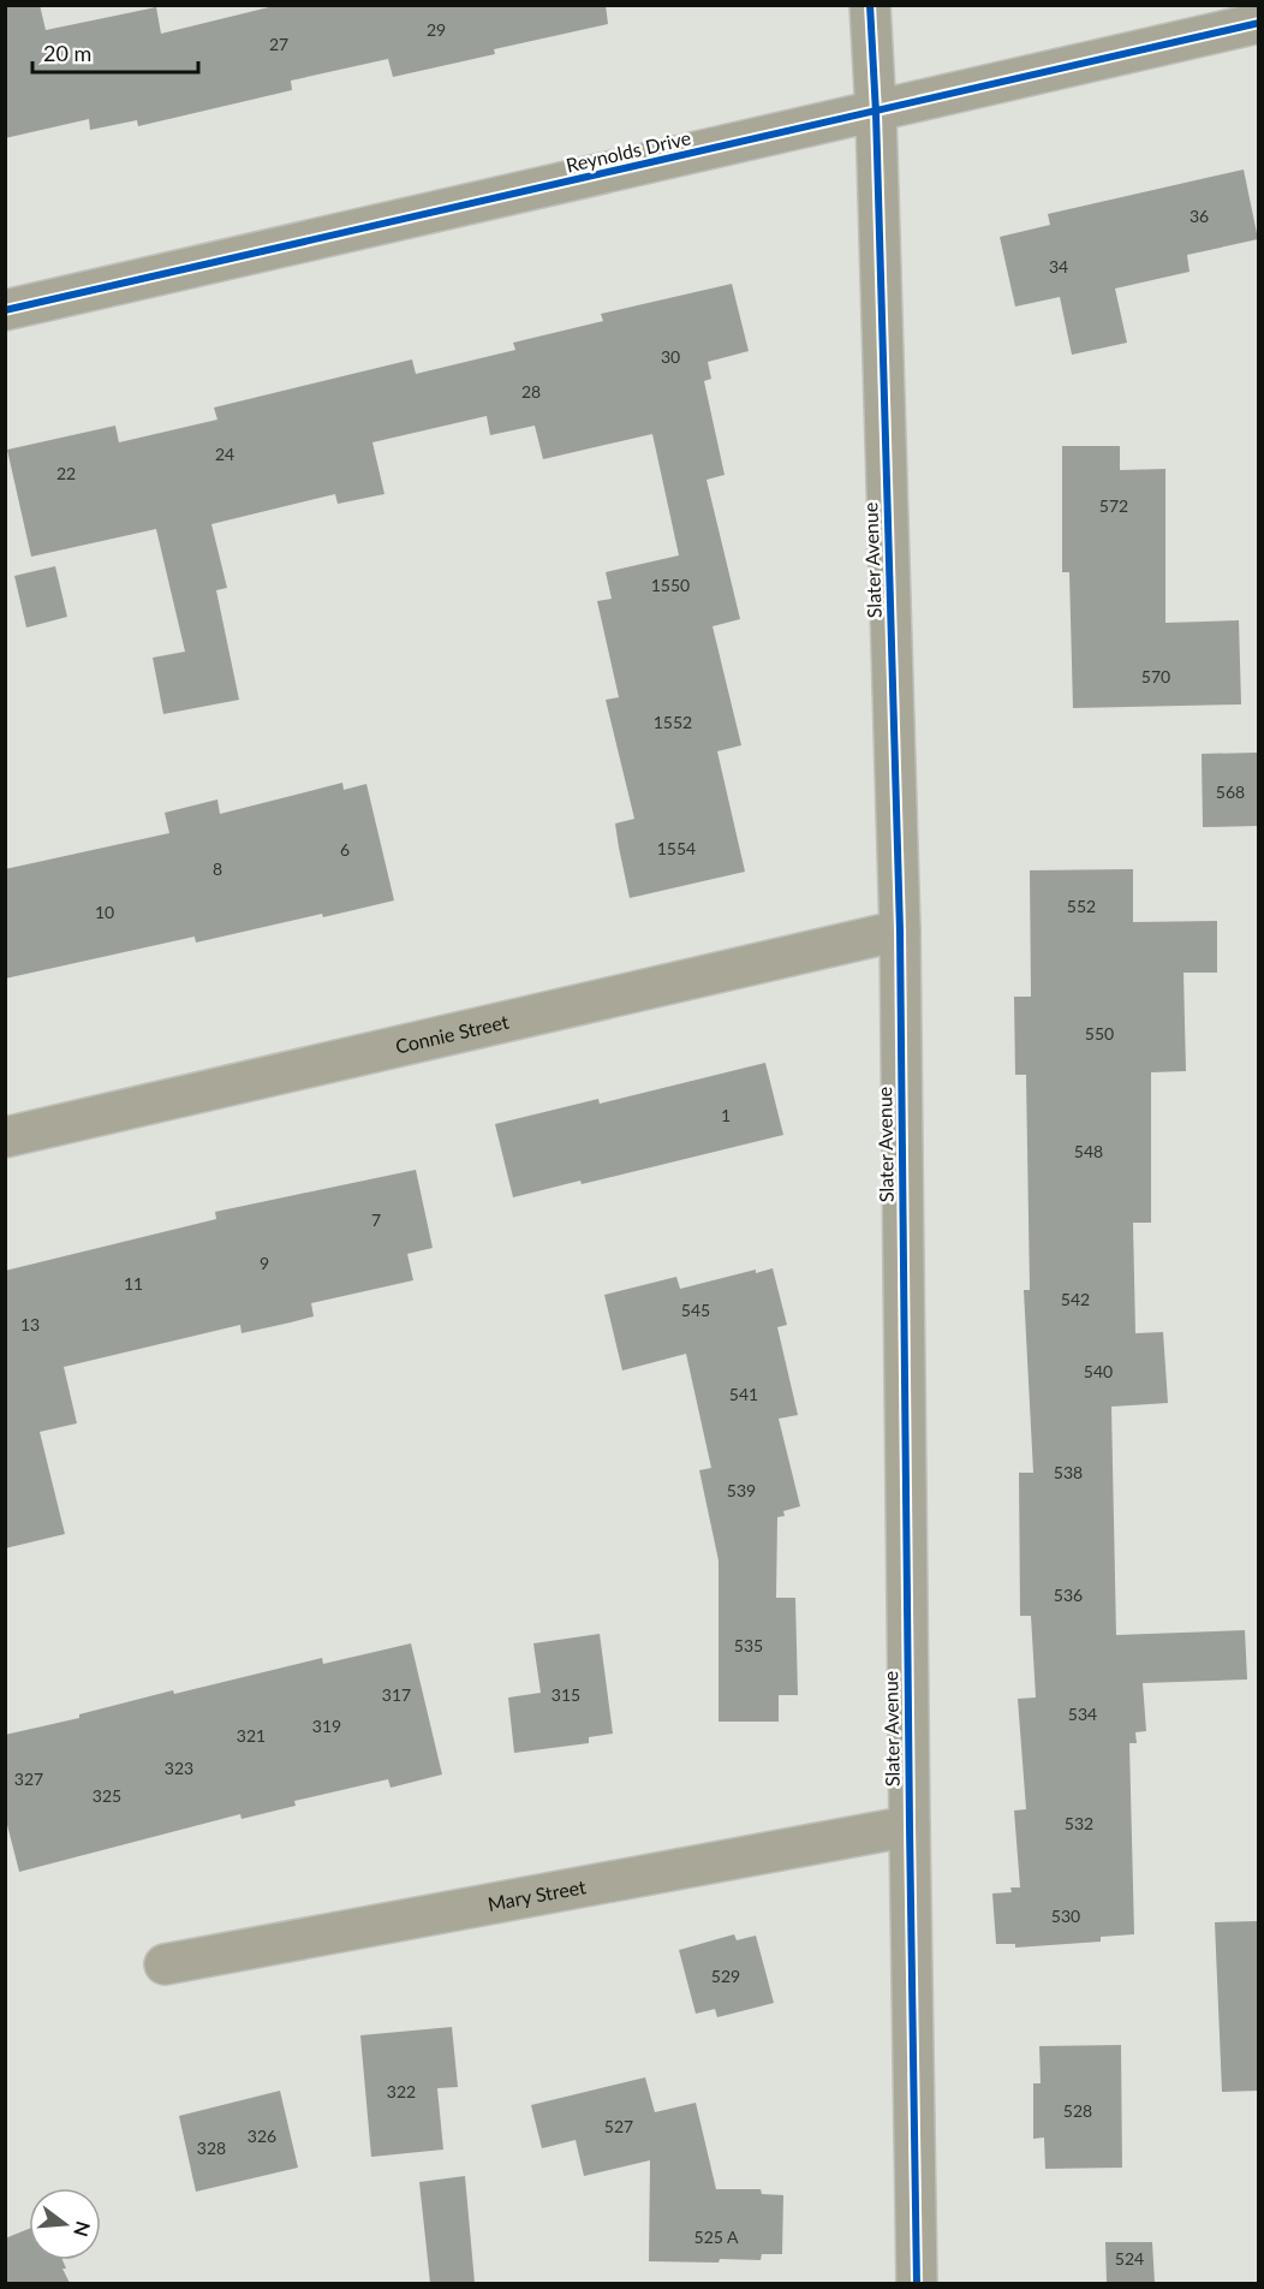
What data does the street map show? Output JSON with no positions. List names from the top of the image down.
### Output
{
  "streets": {
    "street": [
      "Reynolds Drive",
      "Slater Avenue",
      "Connie Street",
      "Mary Street"
    ]
  },
  "crossings": [
    ["Reynolds Drive", "Slater Avenue"],
    ["Slater Avenue", "Connie Street"],
    ["Slater Avenue", "Mary Street"]
  ],
  "house_numbers": [
    "29",
    "27",
    "36",
    "34",
    "30",
    "28",
    "24",
    "22",
    "572",
    "1550",
    "570",
    "1552",
    "568",
    "1554",
    "6",
    "8",
    "552",
    "10",
    "550",
    "1",
    "548",
    "7",
    "9",
    "11",
    "542",
    "545",
    "13",
    "540",
    "541",
    "538",
    "539",
    "536",
    "535",
    "317",
    "315",
    "534",
    "319",
    "321",
    "323",
    "327",
    "325",
    "532",
    "530",
    "529",
    "322",
    "528",
    "527",
    "326",
    "328",
    "525 A",
    "524"
  ],
  "scale_bar": "20 m",
  "north": "right"
}
